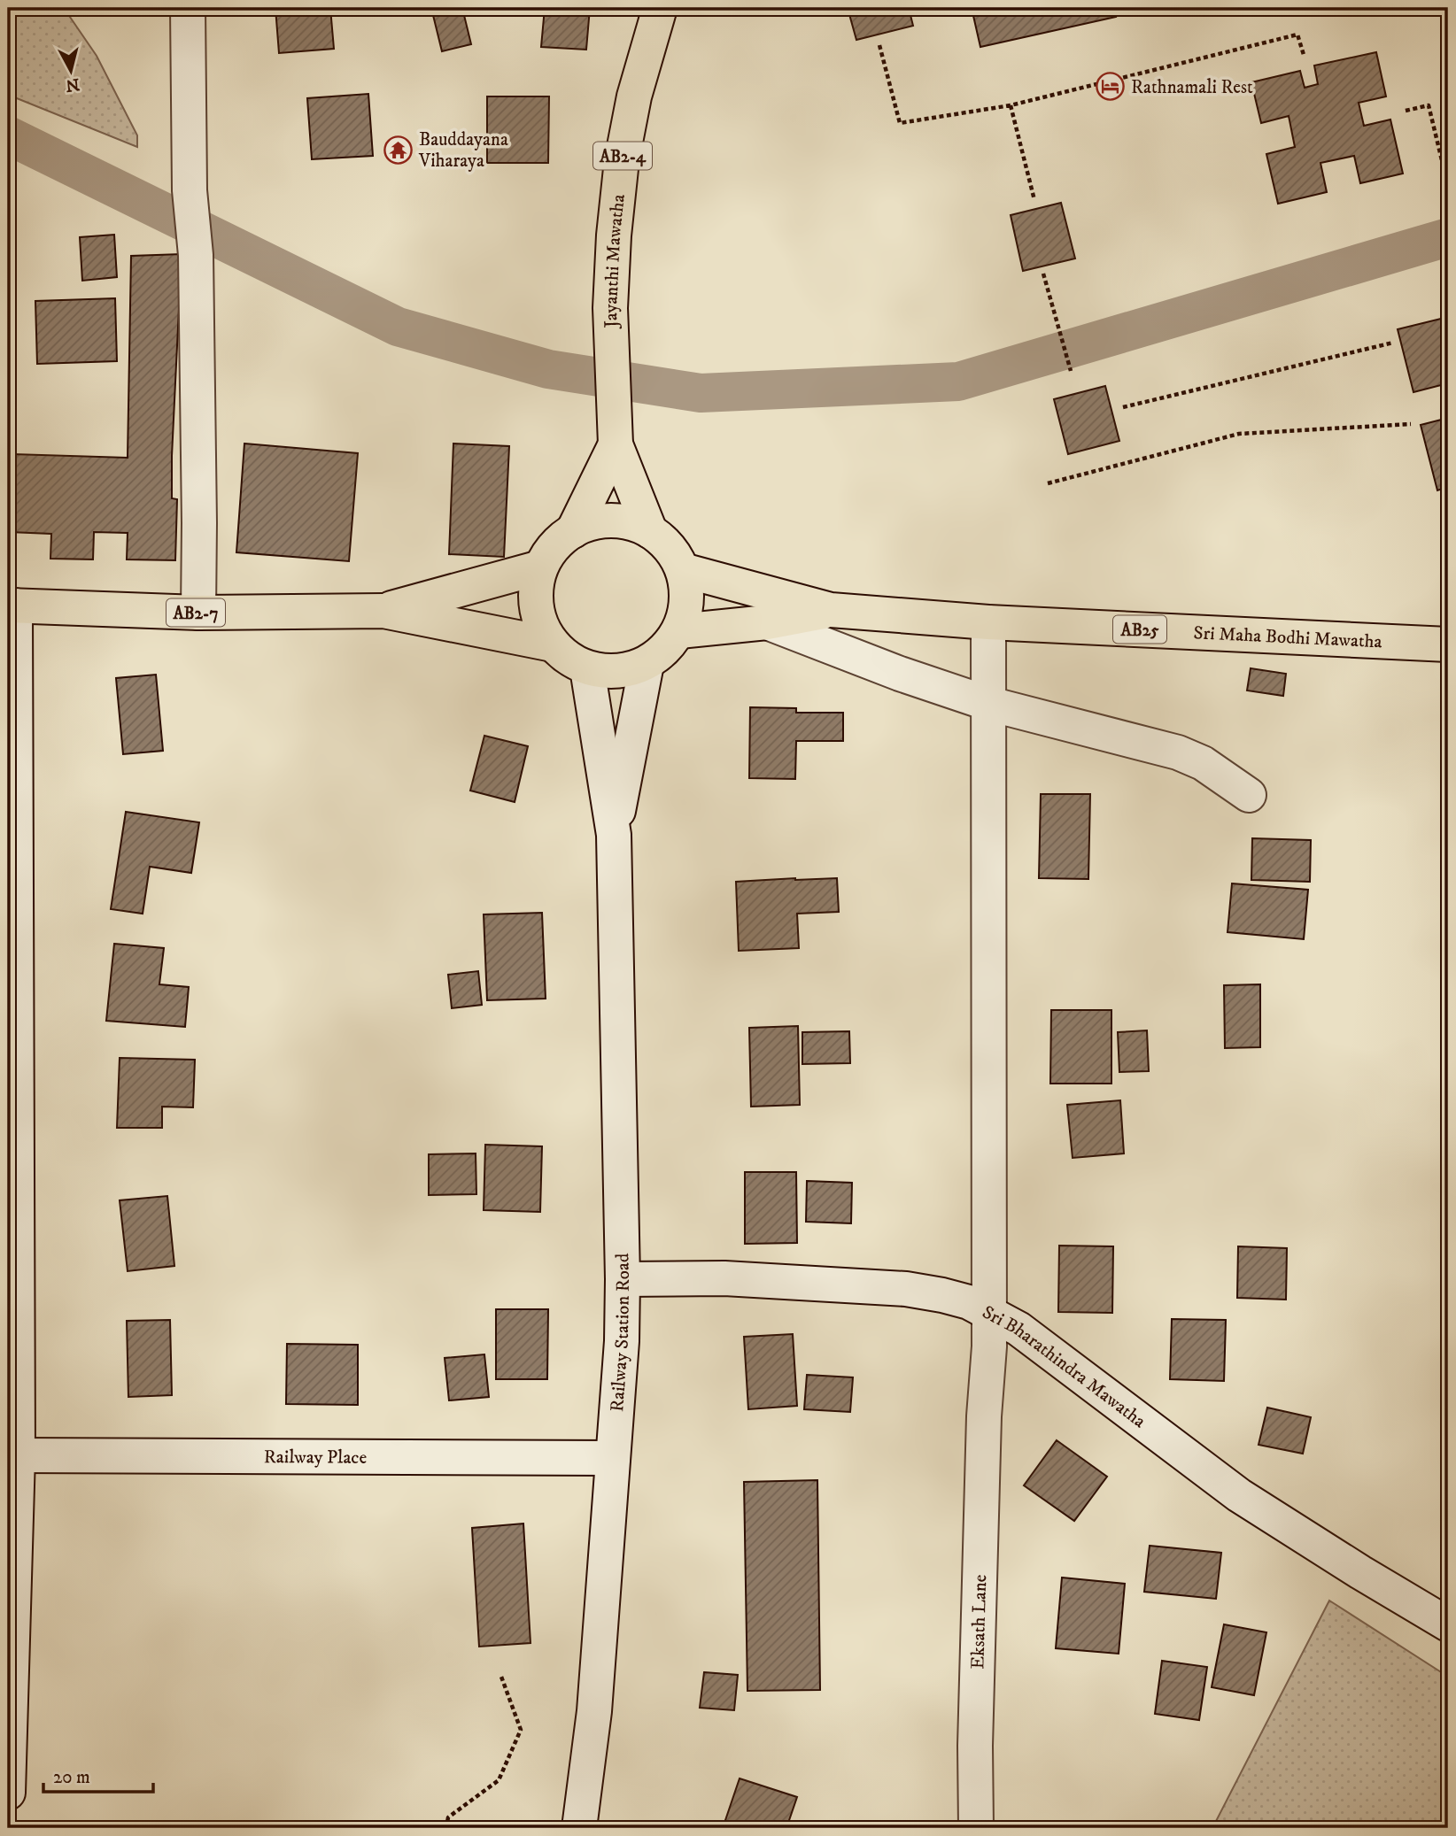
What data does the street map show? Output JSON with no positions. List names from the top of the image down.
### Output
{
  "streets": {
    "main road": [
      "AB2-4",
      "Jayanthi Mawatha",
      "AB2-7",
      "AB25",
      "Sri Maha Bodhi Mawatha",
      "Railway Station Road",
      "Sri Bharathindra Mawatha",
      "Railway Place",
      "Eksath Lane"
    ]
  },
  "crossings": [
    ["Jayanthi Mawatha", "AB2-7"],
    ["Jayanthi Mawatha", "Sri Maha Bodhi Mawatha"],
    ["Jayanthi Mawatha", "Railway Station Road"],
    ["AB2-7", "Sri Maha Bodhi Mawatha"],
    ["AB2-7", "Railway Station Road"],
    ["Sri Maha Bodhi Mawatha", "Railway Station Road"],
    ["Sri Maha Bodhi Mawatha", "Eksath Lane"],
    ["Railway Station Road", "Sri Bharathindra Mawatha"],
    ["Railway Station Road", "Railway Place"],
    ["Sri Bharathindra Mawatha", "Eksath Lane"]
  ],
  "places": {
    "hotel": ["Rathnamali Rest"],
    "temple": ["Bauddayana Viharaya"]
  },
  "scale_bar": "20 m",
  "north": "bottom"
}
